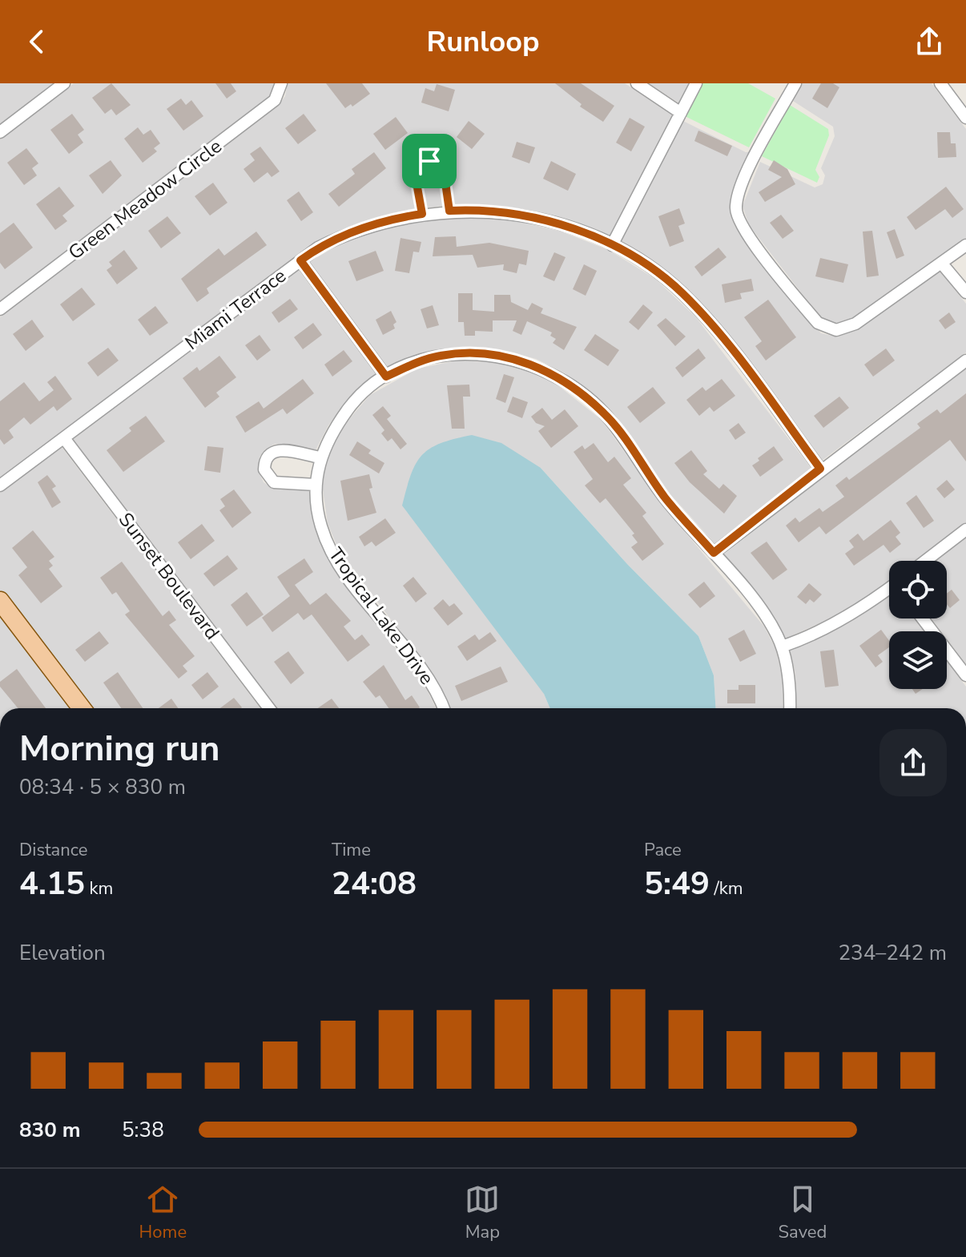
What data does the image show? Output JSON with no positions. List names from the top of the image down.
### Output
{
  "streets": {
    "street": [
      "Green Meadow Circle",
      "Miami Terrace",
      "Sunset Boulevard",
      "Tropical Lake Drive"
    ]
  },
  "crossings": [
    ["Miami Terrace", "Sunset Boulevard"]
  ],
  "page": {
    "header": "Runloop",
    "heading": ["Morning run", "08:34 · 5 × 830 m"],
    "stats": [
      ["Distance", "4.15 km"],
      ["Time", "24:08"],
      ["Pace", "5:49 /km"]
    ],
    "chart": ["Elevation", "234–242 m"],
    "list": [
      {
        "name": "830 m",
        "note": "5:38"
      }
    ],
    "tabs": ["Home", "Map", "Saved"]
  }
}
